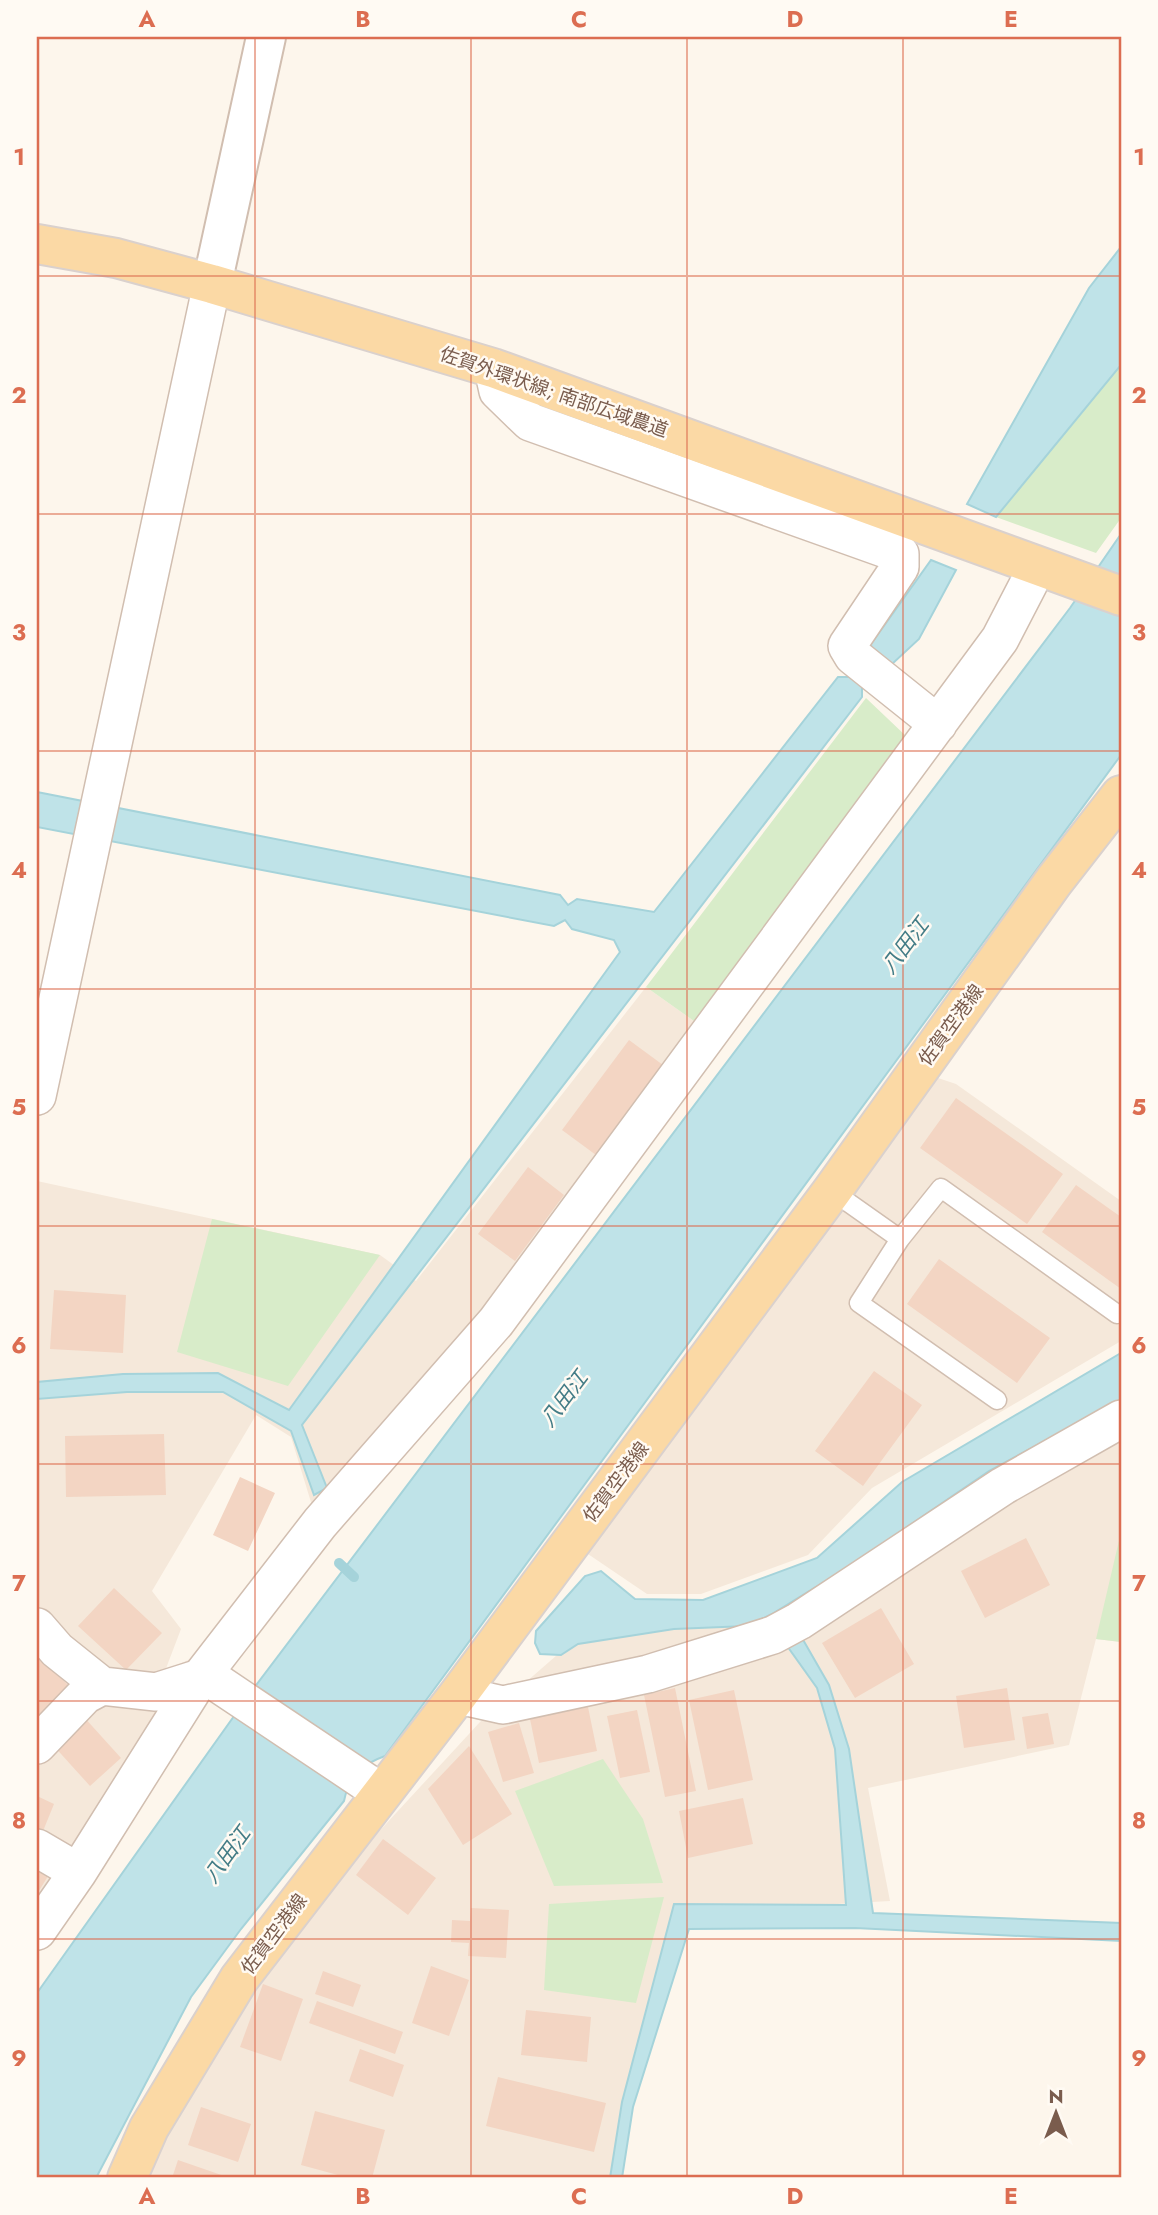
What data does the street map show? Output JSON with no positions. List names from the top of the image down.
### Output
{
  "streets": {
    "main road": ["佐賀外環状線; 南部広域農道", "佐賀空港線"]
  },
  "water": ["八田江"],
  "north": "top",
  "grid": {
    "columns": [
      "A",
      "B",
      "C",
      "D",
      "E"
    ],
    "rows": [
      "1",
      "2",
      "3",
      "4",
      "5",
      "6",
      "7",
      "8",
      "9"
    ]
  }
}
